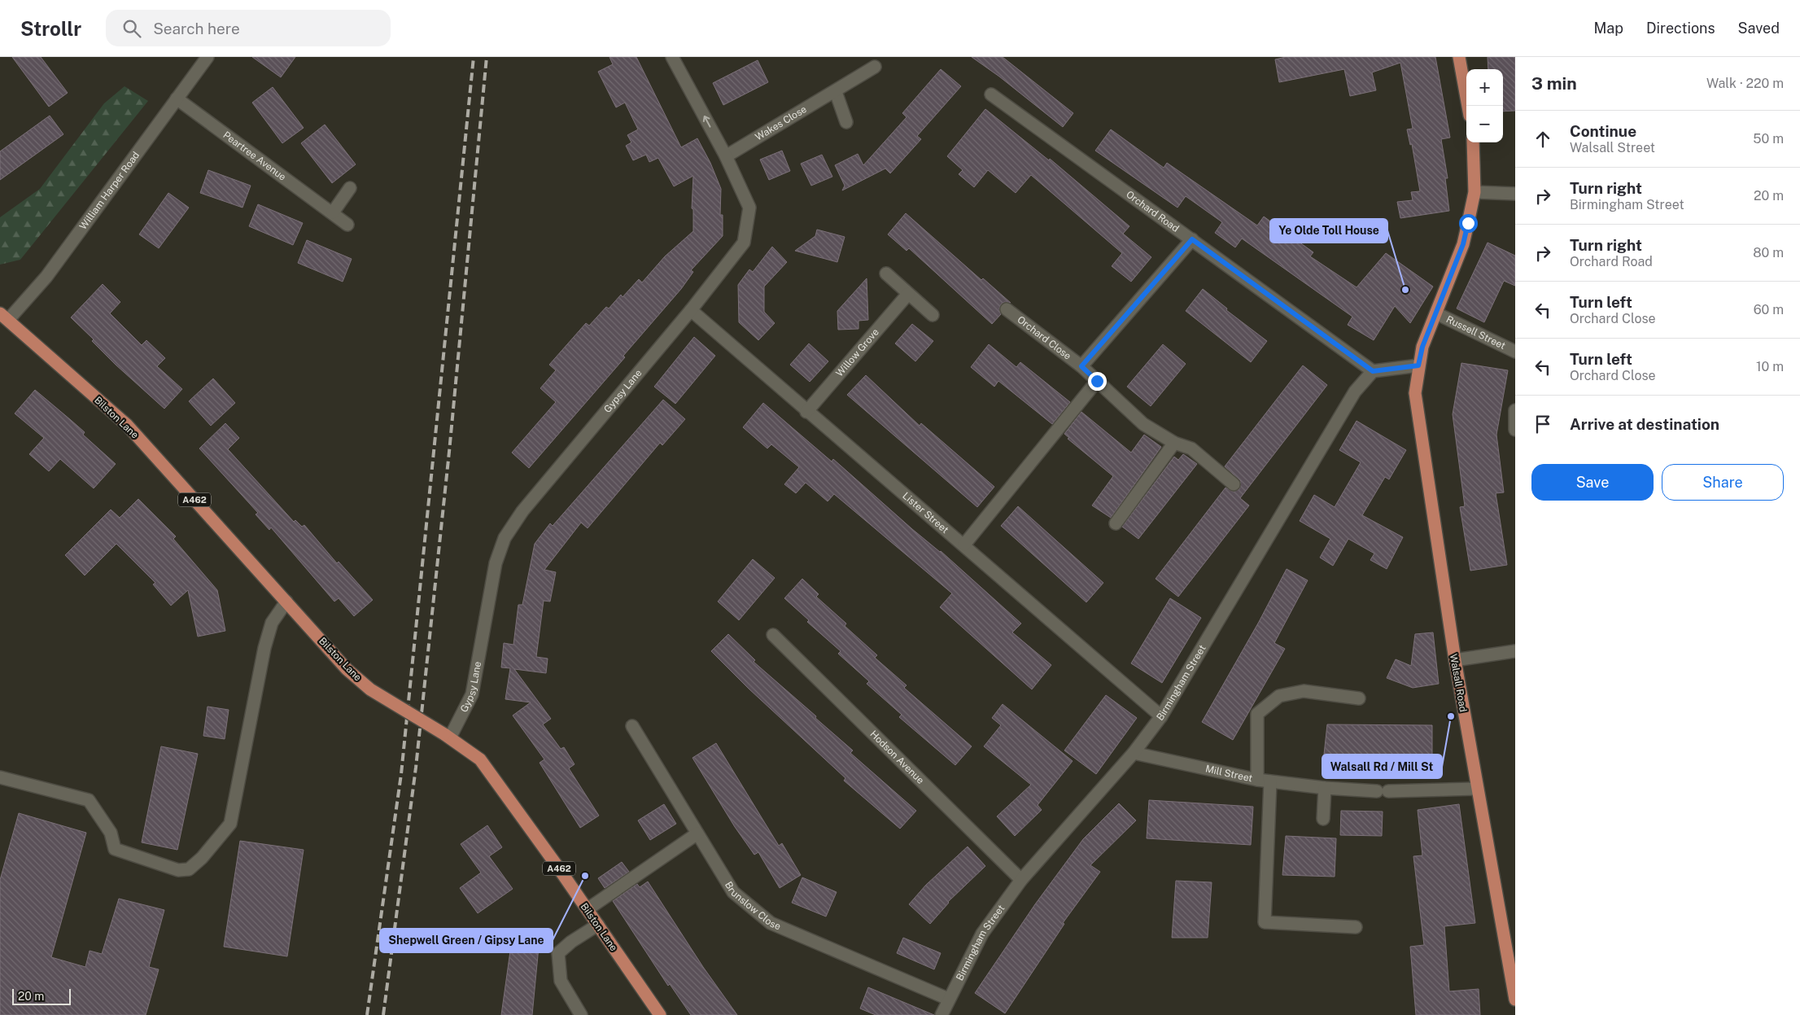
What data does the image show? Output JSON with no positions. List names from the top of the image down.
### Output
{
  "streets": {
    "main road": ["Bilston Lane", "A462", "Walsall Road"],
    "street": [
      "Wakes Close",
      "Peartree Avenue",
      "William Harper Road",
      "Orchard Road",
      "Russell Street",
      "Orchard Close",
      "Willow Grove",
      "Gypsy Lane",
      "Lister Street",
      "Birmingham Street",
      "Hodson Avenue",
      "Mill Street",
      "Brunslow Close"
    ]
  },
  "crossings": [
    ["Wakes Close", "Gypsy Lane"],
    ["Peartree Avenue", "William Harper Road"],
    ["William Harper Road", "Bilston Lane"],
    ["Orchard Road", "Orchard Close"],
    ["Orchard Road", "Birmingham Street"],
    ["Russell Street", "Walsall Road"],
    ["Willow Grove", "Lister Street"],
    ["Gypsy Lane", "Bilston Lane"],
    ["Gypsy Lane", "Lister Street"],
    ["Lister Street", "Birmingham Street"],
    ["Birmingham Street", "Hodson Avenue"],
    ["Birmingham Street", "Mill Street"],
    ["Birmingham Street", "Brunslow Close"],
    ["Walsall Road", "Mill Street"]
  ],
  "places": ["Ye Olde Toll House", "Walsall Rd / Mill St", "Shepwell Green / Gipsy Lane"],
  "scale_bar": "20 m",
  "page": {
    "header": "Strollr",
    "search": "Search here",
    "nav": ["Map", "Directions", "Saved"],
    "heading": ["3 min", "Walk · 220 m"],
    "map_buttons": ["+", "−"],
    "list": [
      ["Continue", "Walsall Street", "50 m"],
      ["Turn right", "Birmingham Street", "20 m"],
      ["Turn right", "Orchard Road", "80 m"],
      ["Turn left", "Orchard Close", "60 m"],
      ["Turn left", "Orchard Close", "10 m"],
      "Arrive at destination"
    ],
    "buttons": ["Save", "Share"],
    "scale": "20 m"
  }
}
